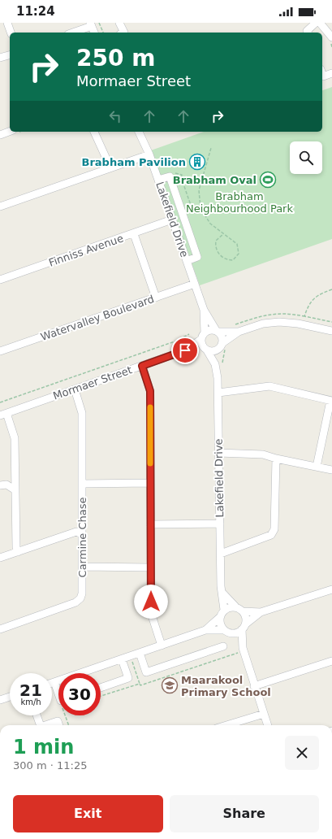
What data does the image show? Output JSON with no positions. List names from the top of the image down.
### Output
{
  "streets": {
    "street": [
      "Lakefield Drive",
      "Finniss Avenue",
      "Watervalley Boulevard",
      "Mormaer Street",
      "Carmine Chase"
    ]
  },
  "crossings": [
    ["Lakefield Drive", "Finniss Avenue"],
    ["Lakefield Drive", "Watervalley Boulevard"],
    ["Lakefield Drive", "Mormaer Street"],
    ["Mormaer Street", "Carmine Chase"]
  ],
  "parks": ["Brabham Neighbourhood Park"],
  "places": {
    "building": ["Brabham Pavilion"],
    "sports": ["Brabham Oval"],
    "school or university": ["Maarakool Primary School"]
  },
  "page": {
    "status": "11:24",
    "turn": ["250 m", "Mormaer Street"],
    "speed": "21 km/h",
    "limit": "30",
    "heading": ["1 min", "300 m · 11:25"],
    "buttons": ["Exit", "Share"]
  }
}
